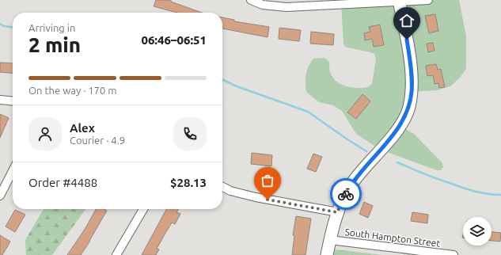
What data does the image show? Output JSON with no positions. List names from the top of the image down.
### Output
{
  "streets": {
    "street": ["South Hampton Street"]
  },
  "page": {
    "heading": ["2 min", "Arriving in", "06:46–06:51"],
    "panel": [
      "Alex",
      "Courier · 4.9",
      "Order #4488",
      "$28.13"
    ],
    "bar": "On the way · 170 m"
  }
}
